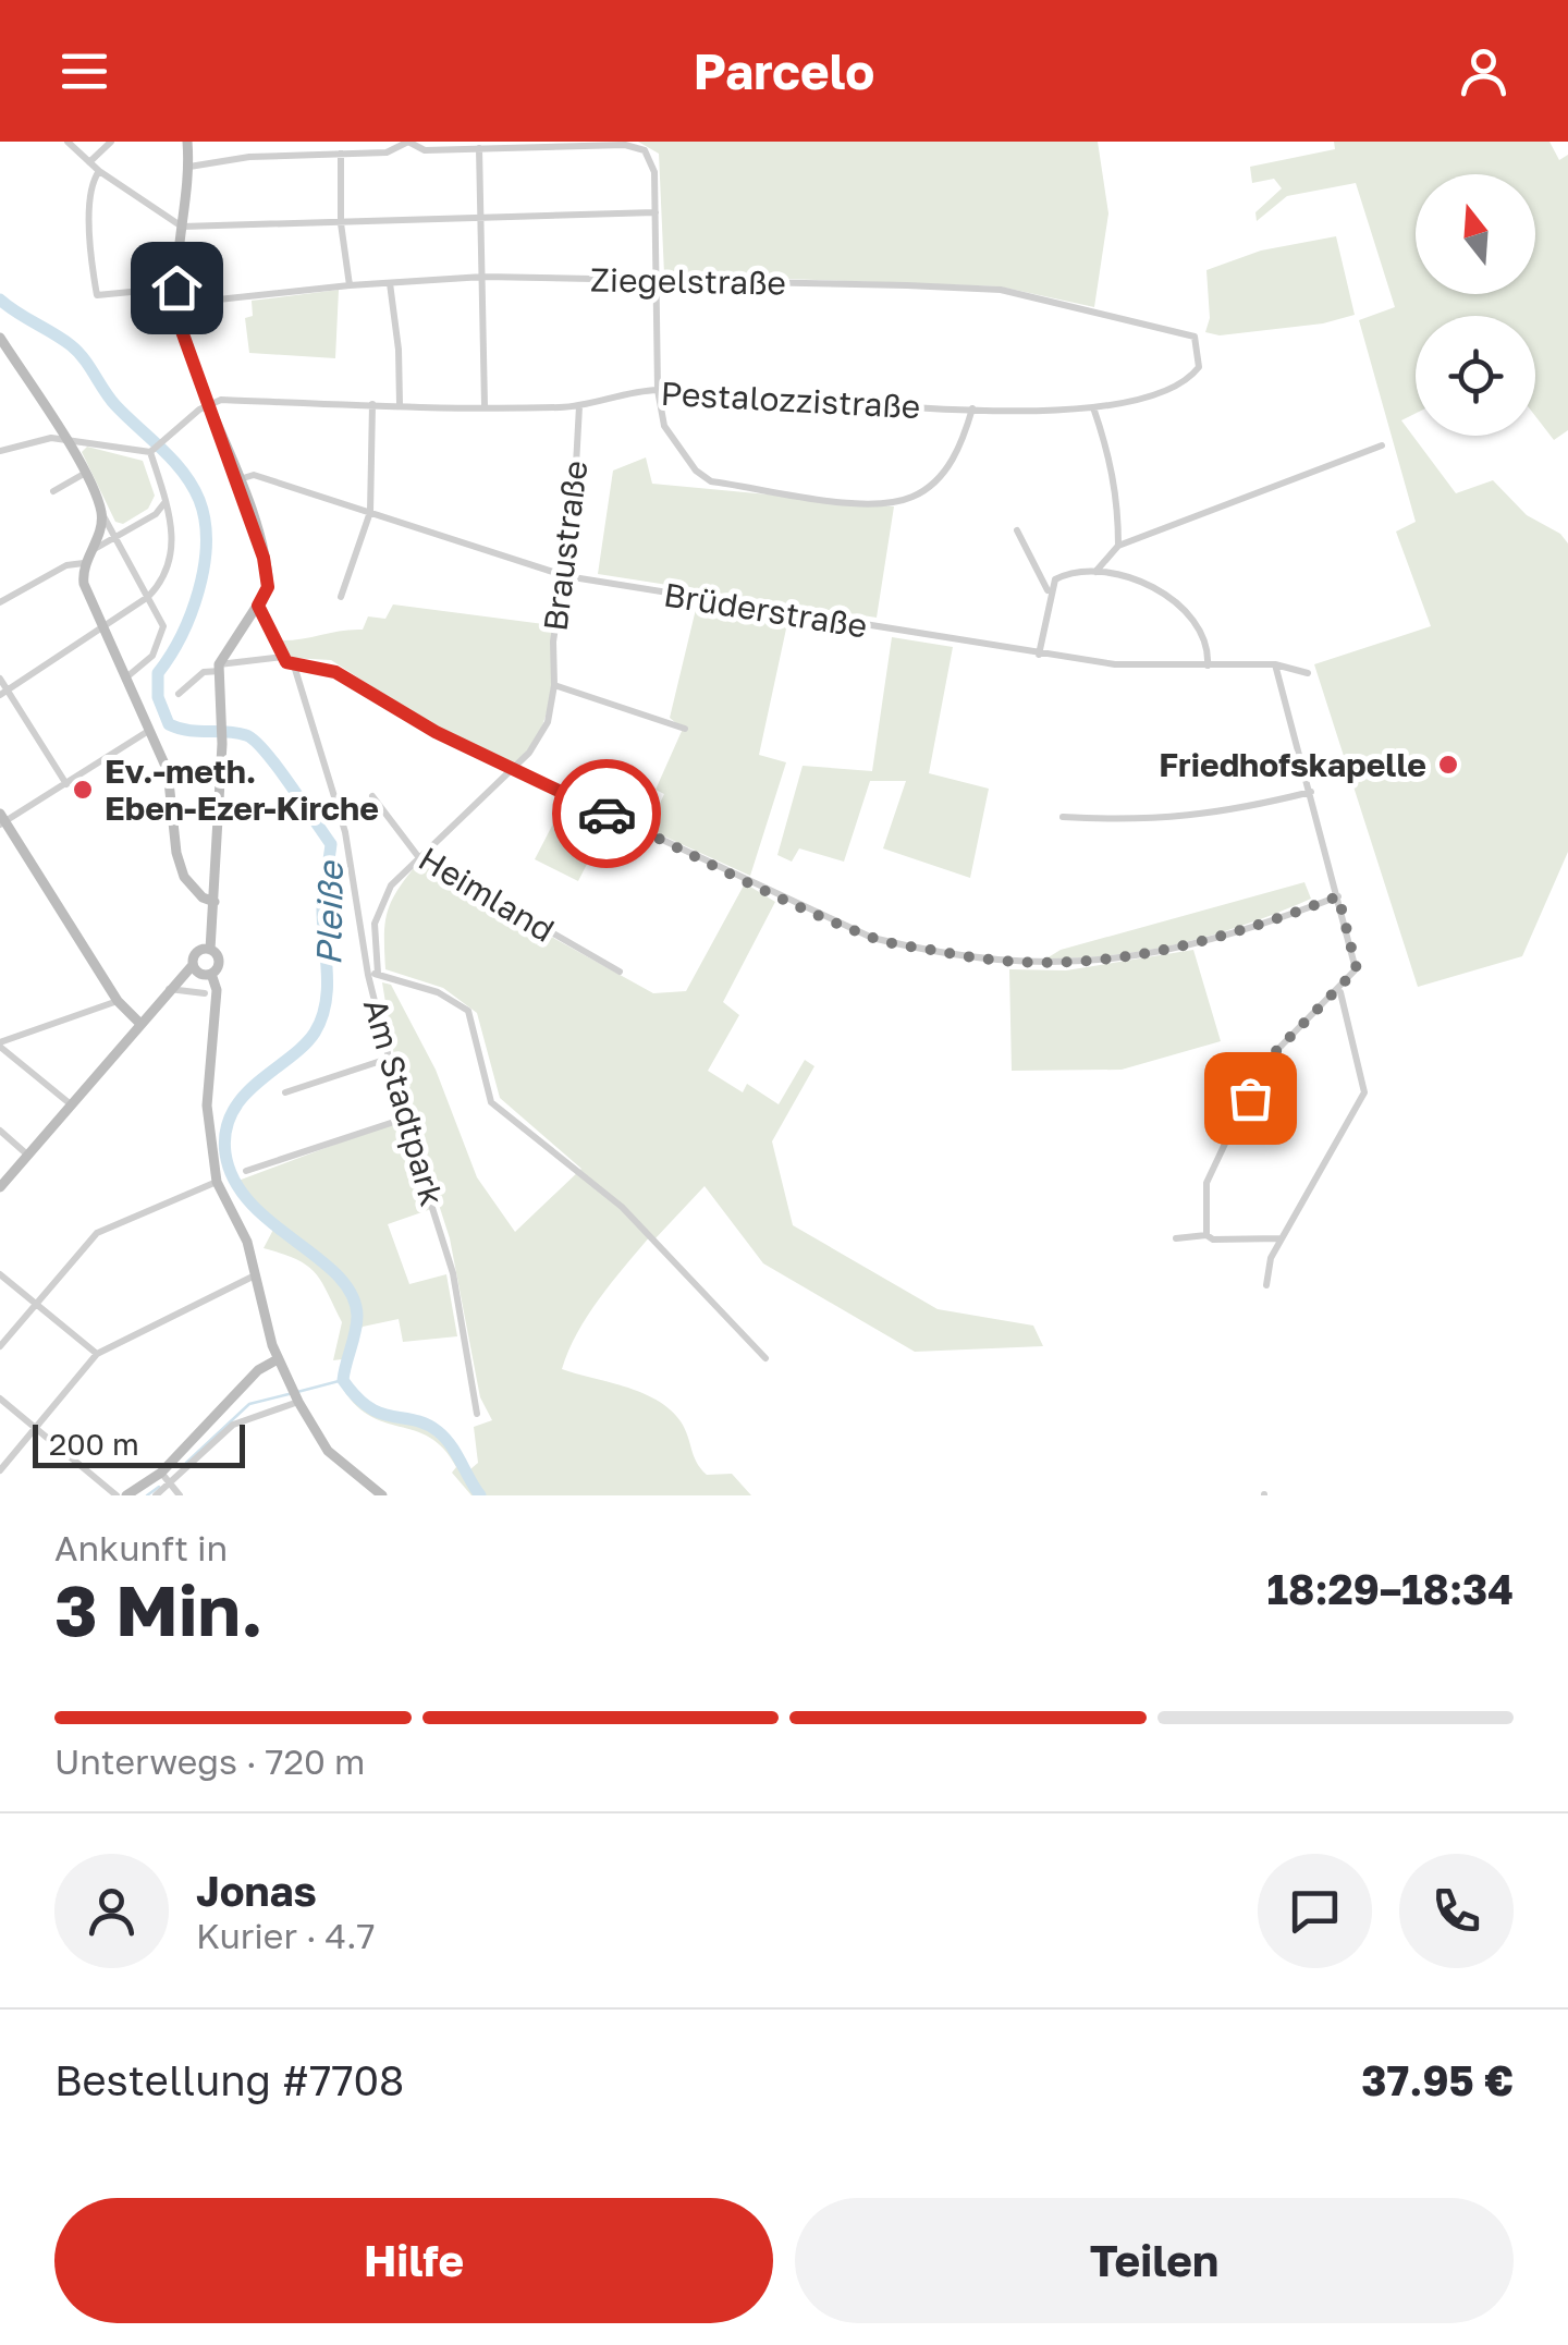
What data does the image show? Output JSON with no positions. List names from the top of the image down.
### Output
{
  "streets": {
    "street": [
      "Ziegelstraße",
      "Pestalozzistraße",
      "Braustraße",
      "Brüderstraße",
      "Heimland",
      "Am Stadtpark"
    ]
  },
  "crossings": [
    ["Ziegelstraße", "Pestalozzistraße"],
    ["Pestalozzistraße", "Braustraße"],
    ["Braustraße", "Brüderstraße"],
    ["Braustraße", "Heimland"],
    ["Braustraße", "Am Stadtpark"]
  ],
  "water": ["Pleiße"],
  "places": ["Friedhofskapelle", "Ev.-meth. Eben-Ezer-Kirche"],
  "scale_bar": "200 m",
  "north": "top",
  "page": {
    "header": "Parcelo",
    "scale": "200 m",
    "heading": ["3 Min.", "Ankunft in", "18:29–18:34"],
    "panel": [
      "Jonas",
      "Kurier · 4.7",
      "Bestellung #7708",
      "37.95 €"
    ],
    "bar": "Unterwegs · 720 m",
    "buttons": ["Hilfe", "Teilen"]
  }
}
